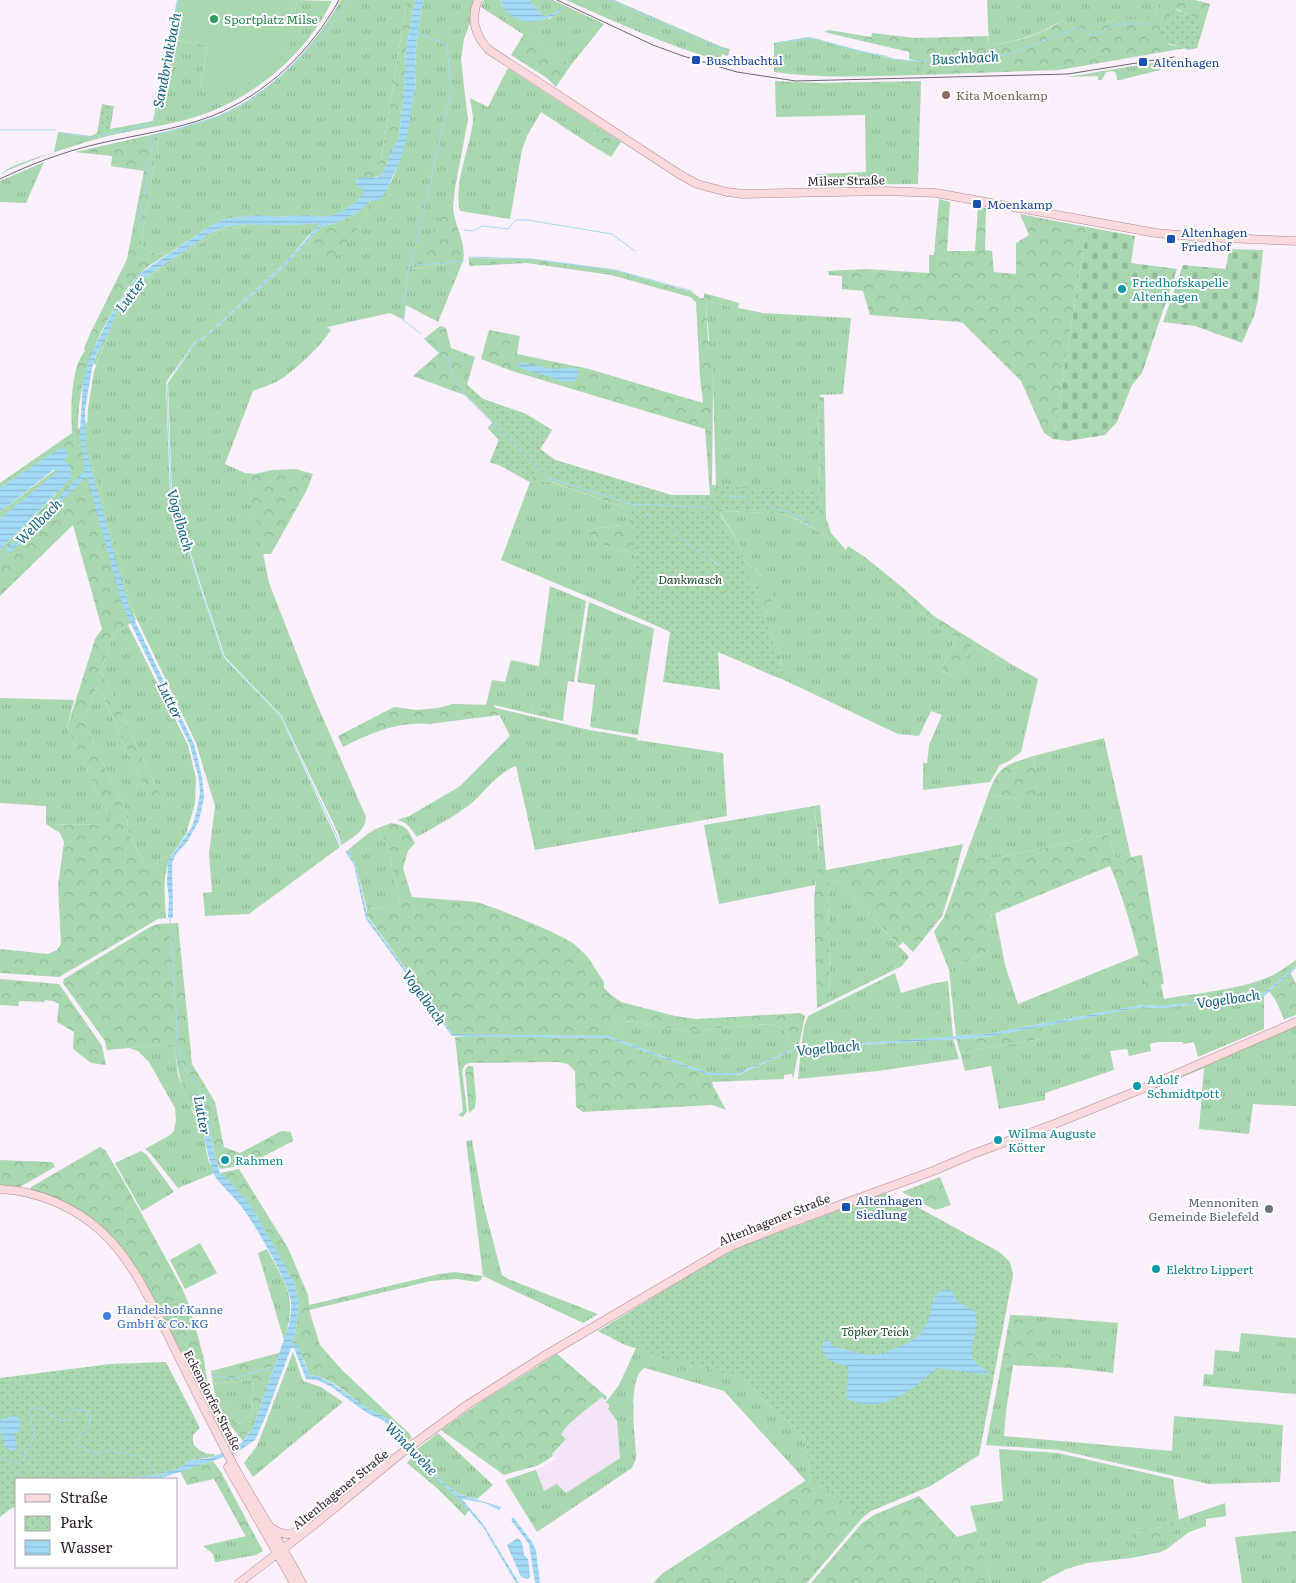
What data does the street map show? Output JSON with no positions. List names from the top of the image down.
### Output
{
  "streets": {
    "main road": ["Milser Straße", "Altenhagener Straße", "Eckendorfer Straße"]
  },
  "crossings": [
    ["Altenhagener Straße", "Eckendorfer Straße"]
  ],
  "water": [
    "Buschbach",
    "Sandbrinkbach",
    "Lutter",
    "Vogelbach",
    "Wellbach",
    "Windwehe"
  ],
  "parks": ["Dankmasch", "Töpker Teich"],
  "places": {
    "other": [
      "Sportplatz Milse",
      "Kita Moenkamp",
      "Friedhofskapelle Altenhagen",
      "Adolf Schmidtpott",
      "Wilma Auguste Kötter",
      "Rahmen",
      "Mennoniten Gemeinde Bielefeld",
      "Elektro Lippert",
      "Handelshof Kanne GmbH & Co. KG"
    ],
    "transit": [
      "Buschbachtal",
      "Altenhagen",
      "Moenkamp",
      "Altenhagen Friedhof",
      "Altenhagen Siedlung"
    ]
  },
  "legend": ["Straße", "Park", "Wasser"]
}
